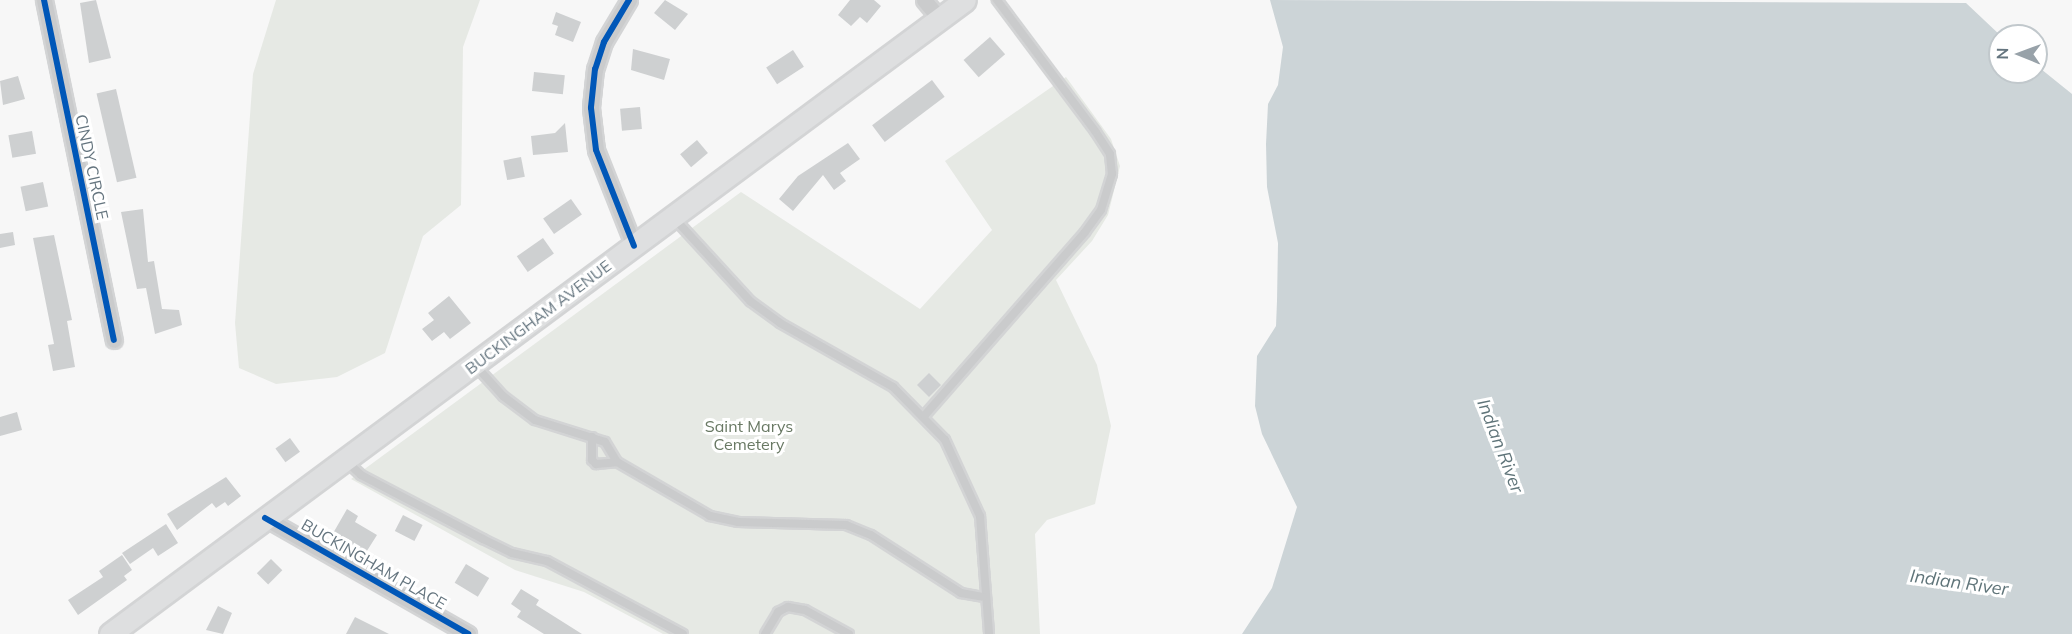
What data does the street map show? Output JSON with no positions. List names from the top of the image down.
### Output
{
  "streets": {
    "main road": ["BUCKINGHAM AVENUE"],
    "street": ["CINDY CIRCLE", "BUCKINGHAM PLACE"]
  },
  "crossings": [
    ["BUCKINGHAM AVENUE", "BUCKINGHAM PLACE"]
  ],
  "water": ["Indian River"],
  "parks": ["Saint Marys Cemetery"],
  "north": "left"
}
